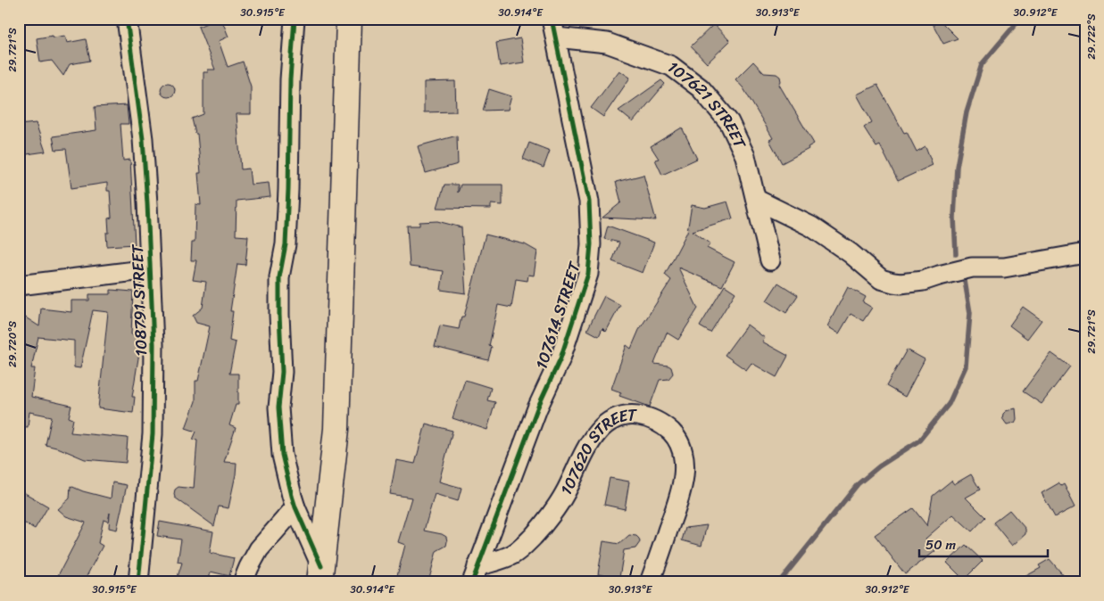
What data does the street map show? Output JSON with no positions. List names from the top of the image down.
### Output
{
  "streets": {
    "street": [
      "107621 STREET",
      "108791 STREET",
      "107614 STREET",
      "107620 STREET"
    ]
  },
  "crossings": [
    ["107621 STREET", "107614 STREET"],
    ["107614 STREET", "107620 STREET"]
  ],
  "scale_bar": "50 m",
  "coordinates": [
    "30.915°E",
    "30.914°E",
    "30.913°E",
    "30.912°E",
    "29.722°S",
    "29.721°S",
    "29.720°S"
  ]
}
